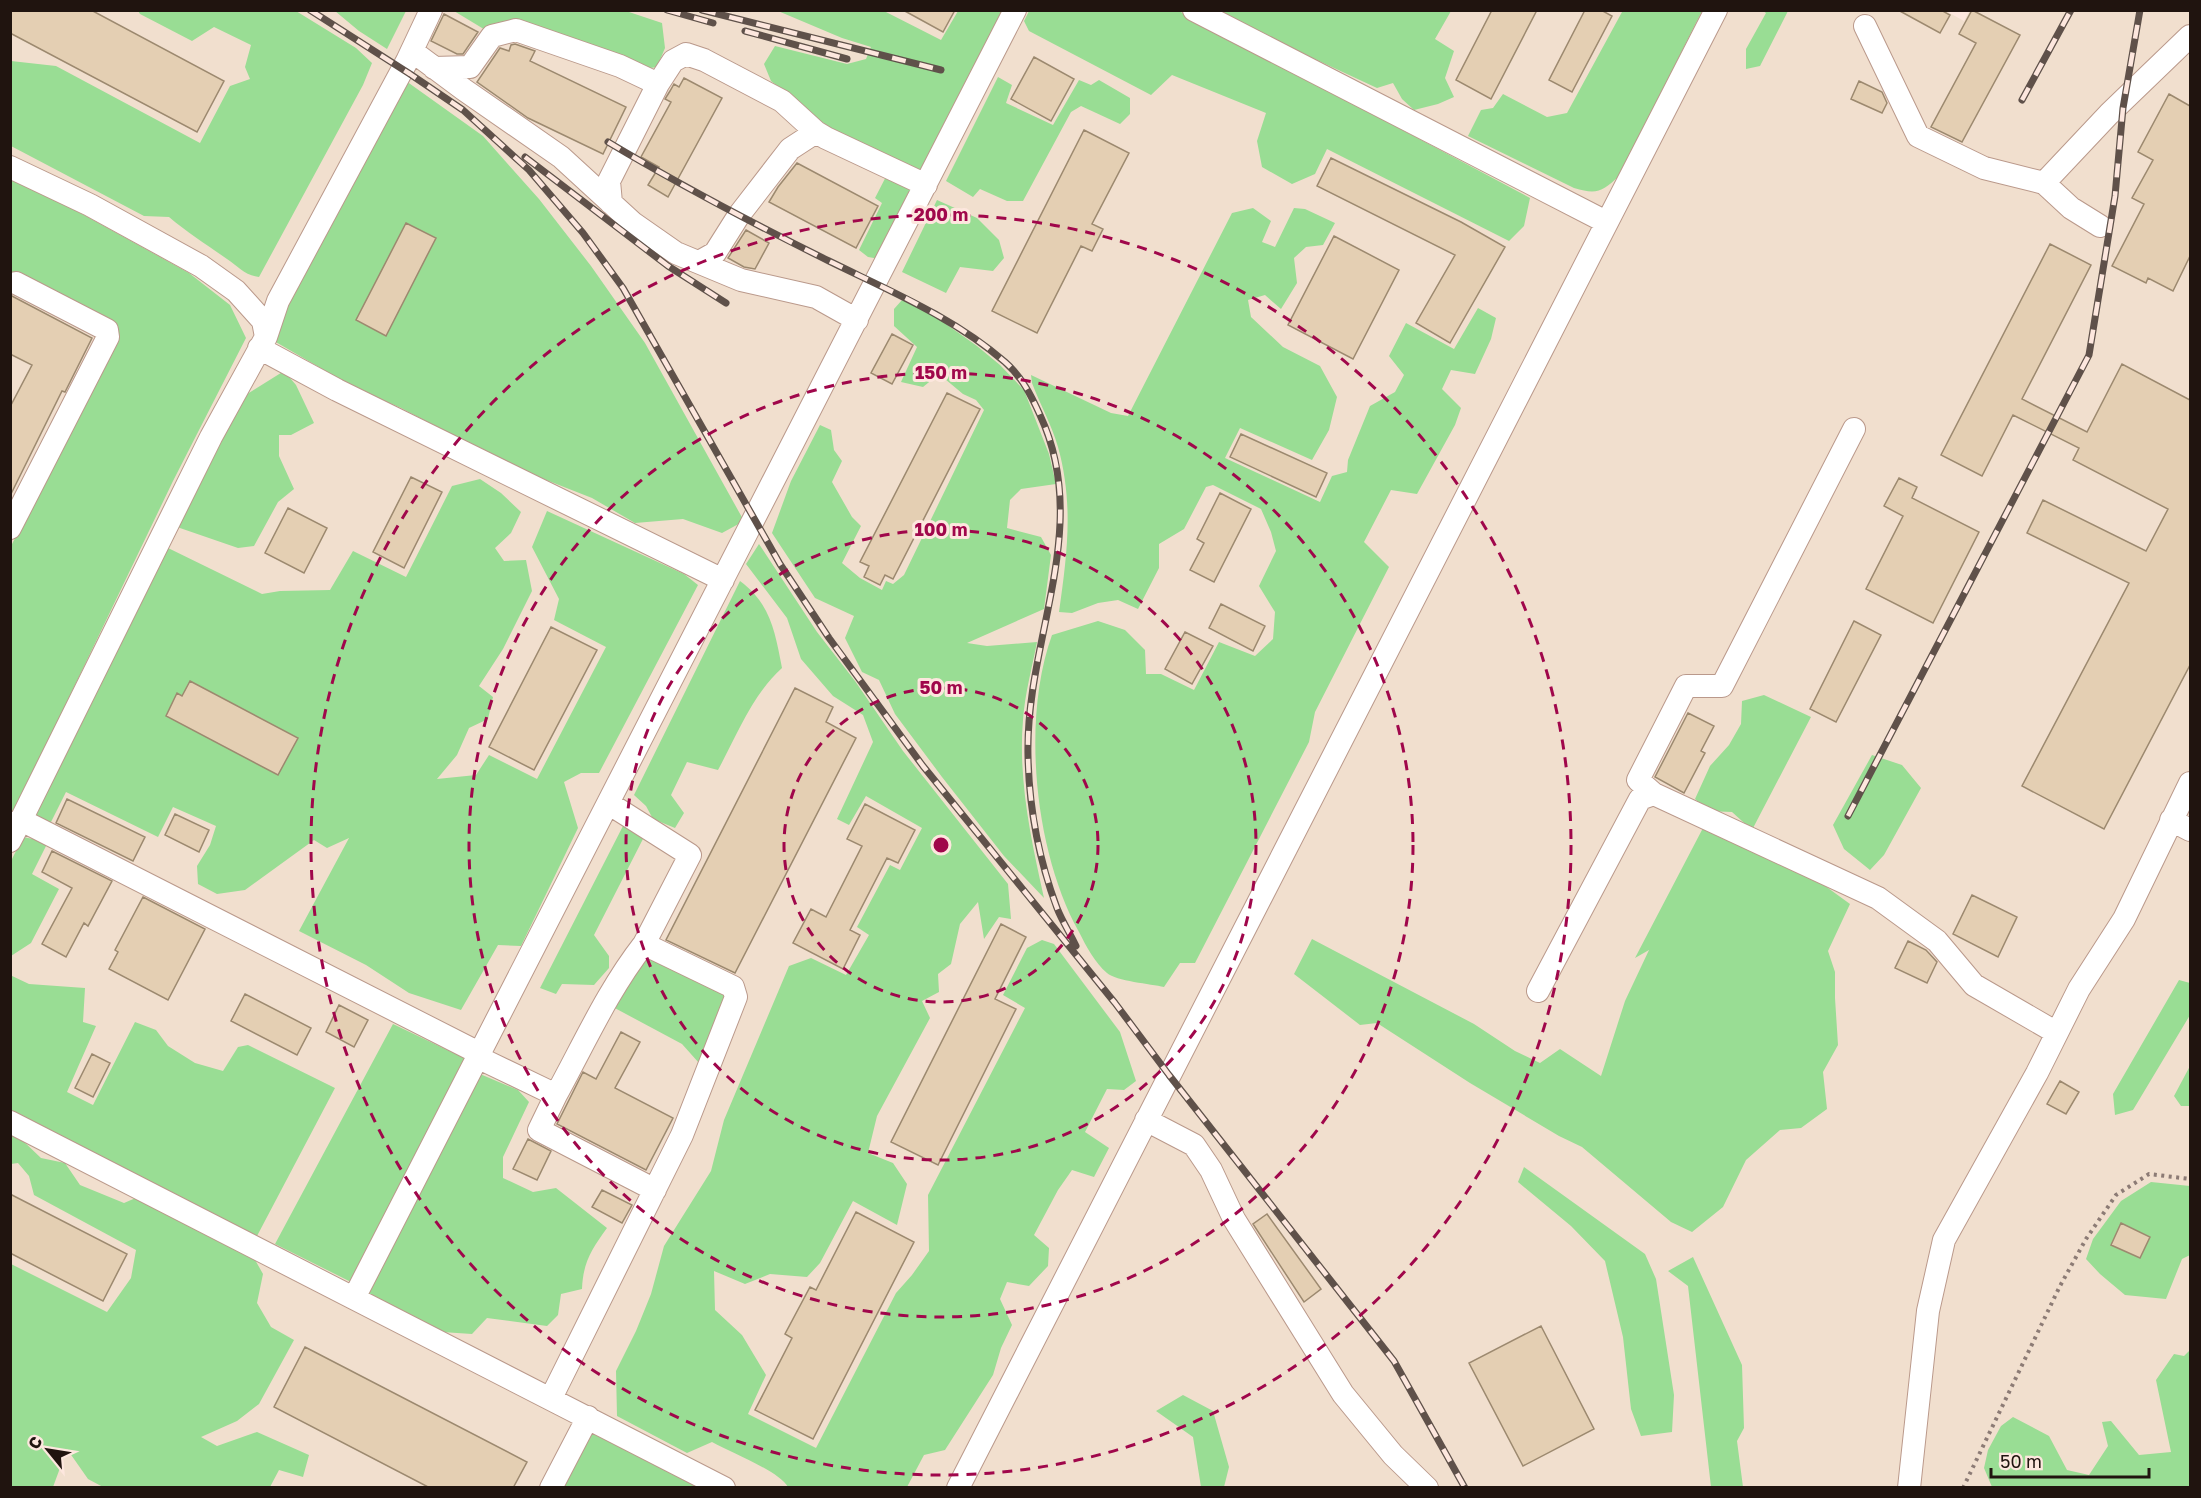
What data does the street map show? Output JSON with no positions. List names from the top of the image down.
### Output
{
  "scale_bar": "50 m",
  "north": "top left",
  "rings": [
    "200 m",
    "150 m",
    "100 m",
    "50 m"
  ]
}
